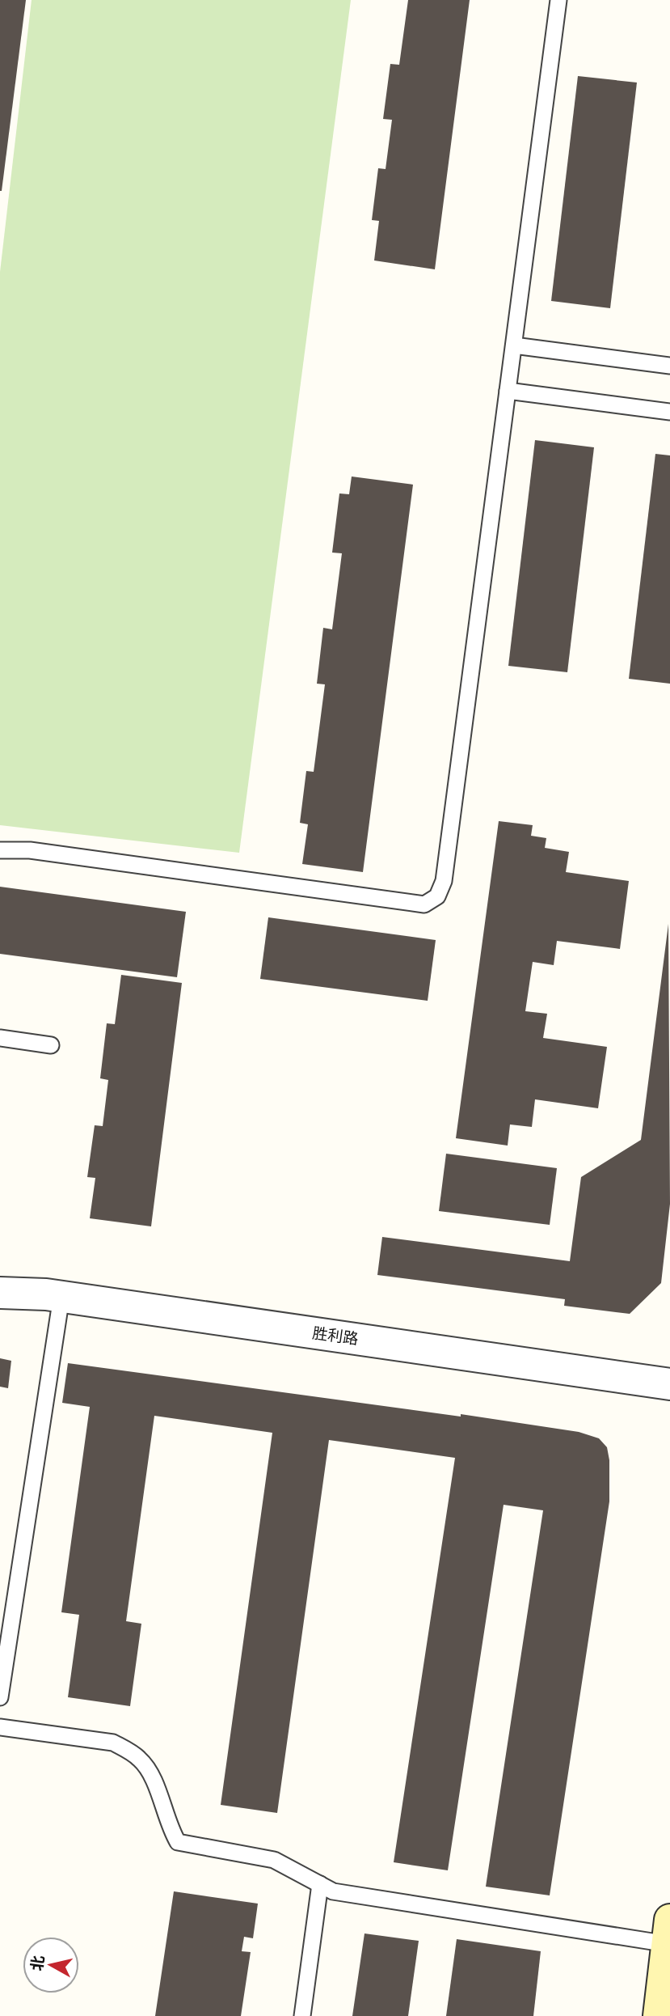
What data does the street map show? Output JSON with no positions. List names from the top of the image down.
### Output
{
  "streets": {
    "street": ["胜利路"]
  },
  "north": "left"
}
